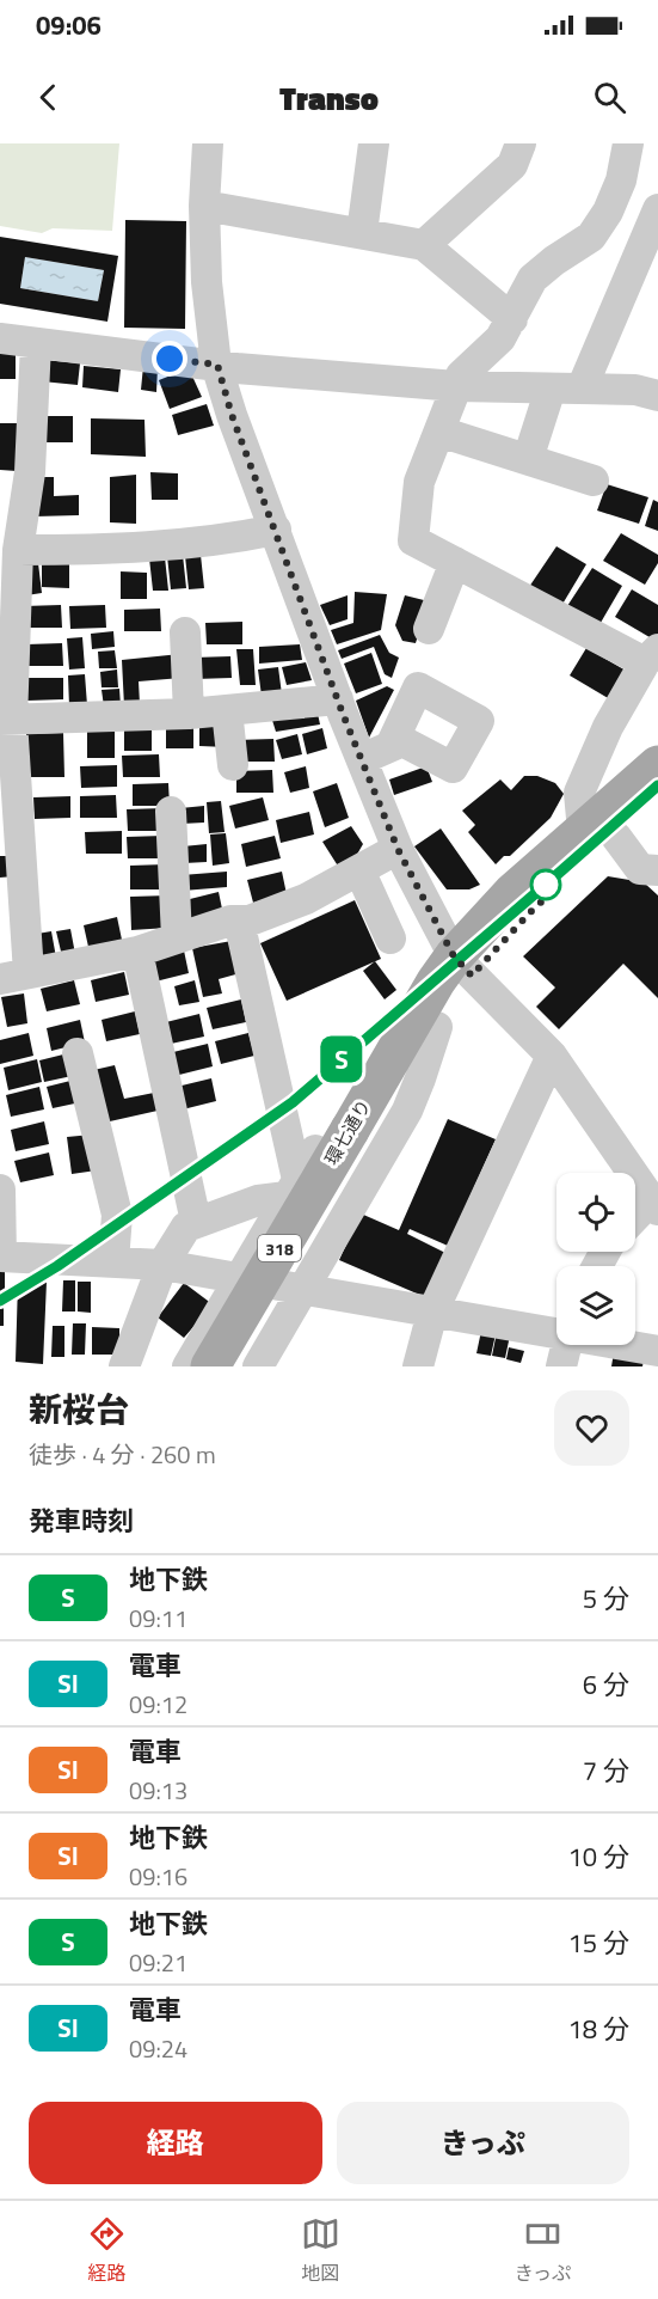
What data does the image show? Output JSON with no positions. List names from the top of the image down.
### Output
{
  "streets": {
    "main road": ["環七通り", "318"]
  },
  "lines": ["metro line S"],
  "page": {
    "status": "09:06",
    "header": "Transo",
    "on_map": "S",
    "heading": [
      ["新桜台", "徒歩 · 4 分 · 260 m"],
      "発車時刻"
    ],
    "list": [
      {
        "mark": "S",
        "name": "地下鉄",
        "note": "09:11",
        "value": "5 分"
      },
      {
        "mark": "SI",
        "name": "電車",
        "note": "09:12",
        "value": "6 分"
      },
      {
        "mark": "SI",
        "name": "電車",
        "note": "09:13",
        "value": "7 分"
      },
      {
        "mark": "SI",
        "name": "地下鉄",
        "note": "09:16",
        "value": "10 分"
      },
      {
        "mark": "S",
        "name": "地下鉄",
        "note": "09:21",
        "value": "15 分"
      },
      {
        "mark": "SI",
        "name": "電車",
        "note": "09:24",
        "value": "18 分"
      }
    ],
    "buttons": ["経路", "きっぷ"],
    "tabs": ["経路", "地図", "きっぷ"]
  }
}
